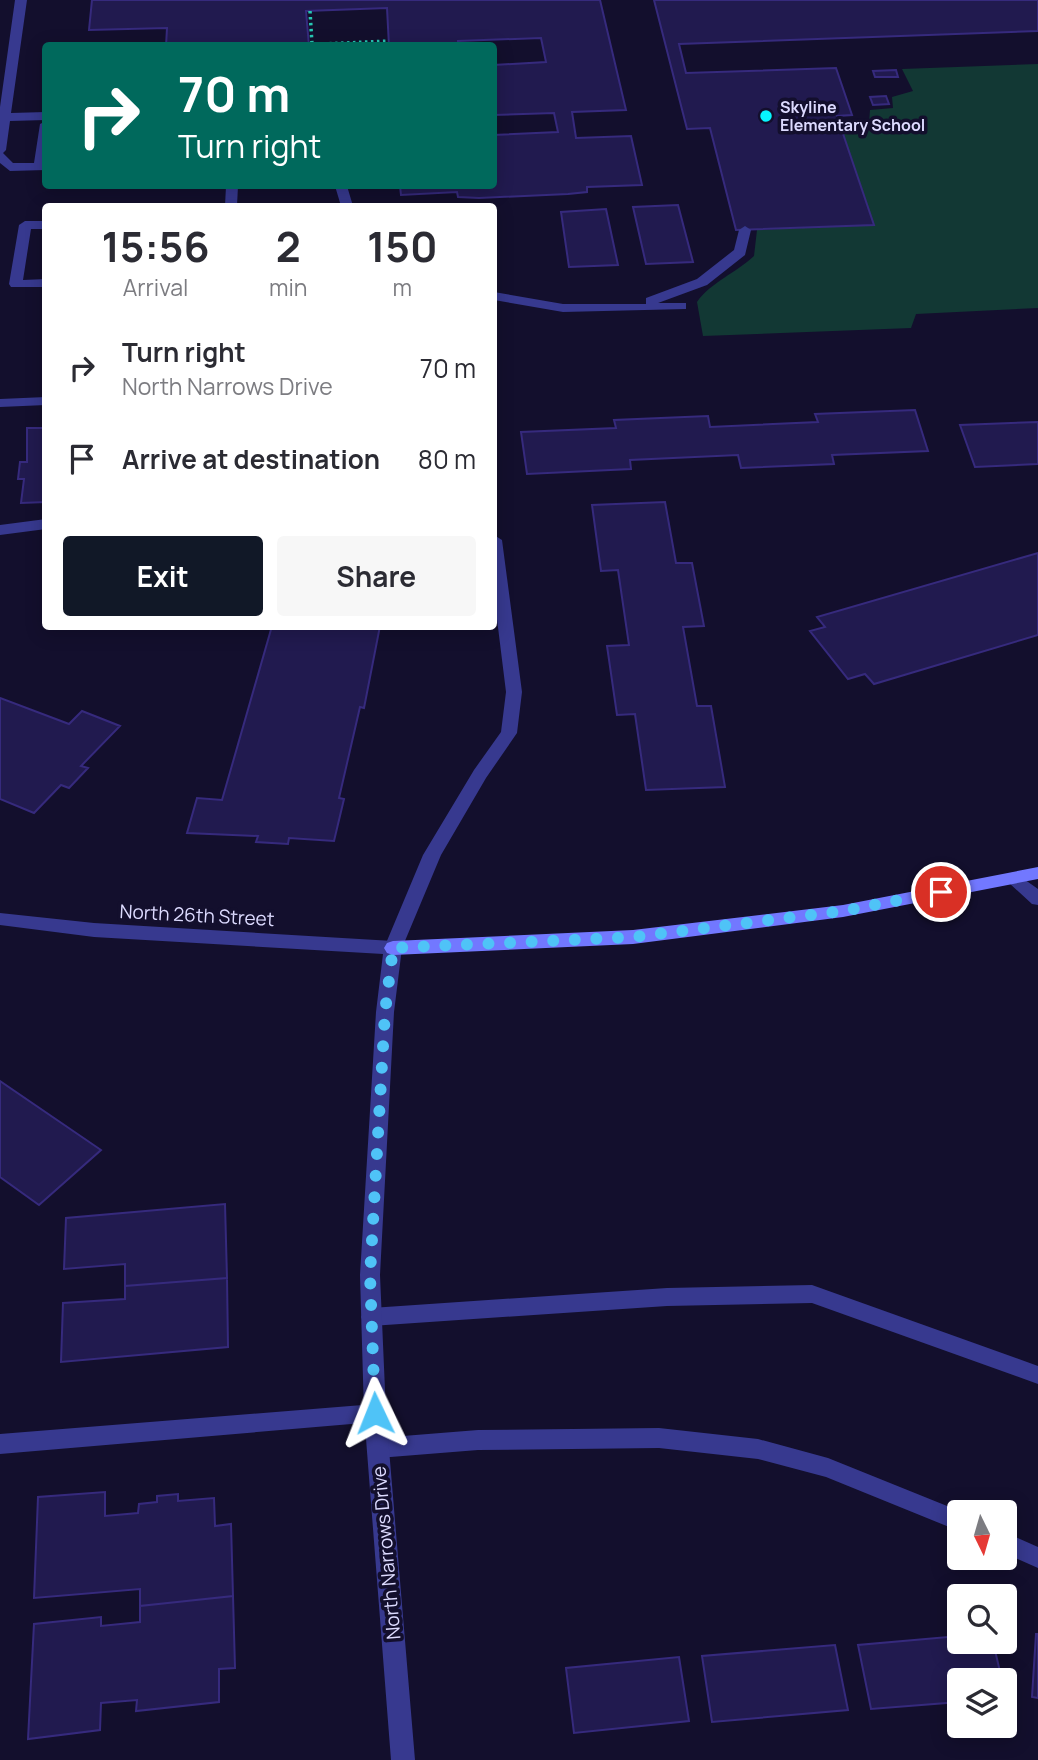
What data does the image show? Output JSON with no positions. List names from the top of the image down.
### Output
{
  "streets": {
    "street": ["North 26th Street", "North Narrows Drive"]
  },
  "crossings": [
    ["North 26th Street", "North Narrows Drive"]
  ],
  "places": ["Skyline Elementary School"],
  "north": "bottom",
  "page": {
    "turn": ["70 m", "Turn right"],
    "eta": [
      "15:56",
      "Arrival",
      "2",
      "min",
      "150",
      "m"
    ],
    "list": [
      {
        "name": "Turn right",
        "note": "North Narrows Drive",
        "value": "70 m"
      },
      {
        "name": "Arrive at destination",
        "value": "80 m"
      }
    ],
    "buttons": ["Exit", "Share"]
  }
}
